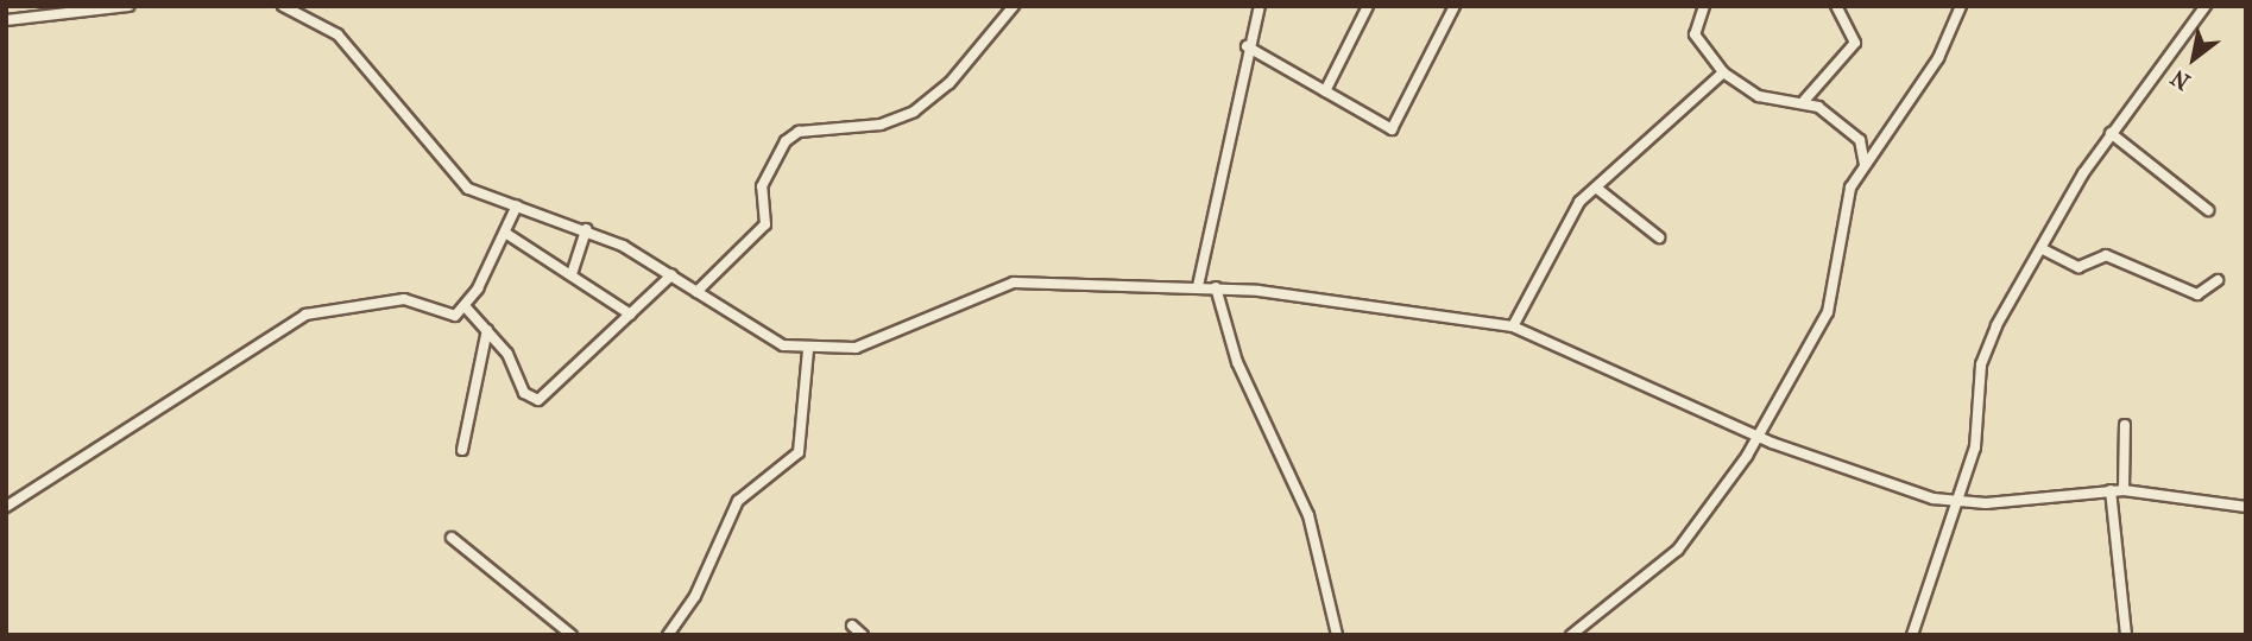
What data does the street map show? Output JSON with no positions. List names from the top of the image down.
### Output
{
  "north": "bottom left"
}
